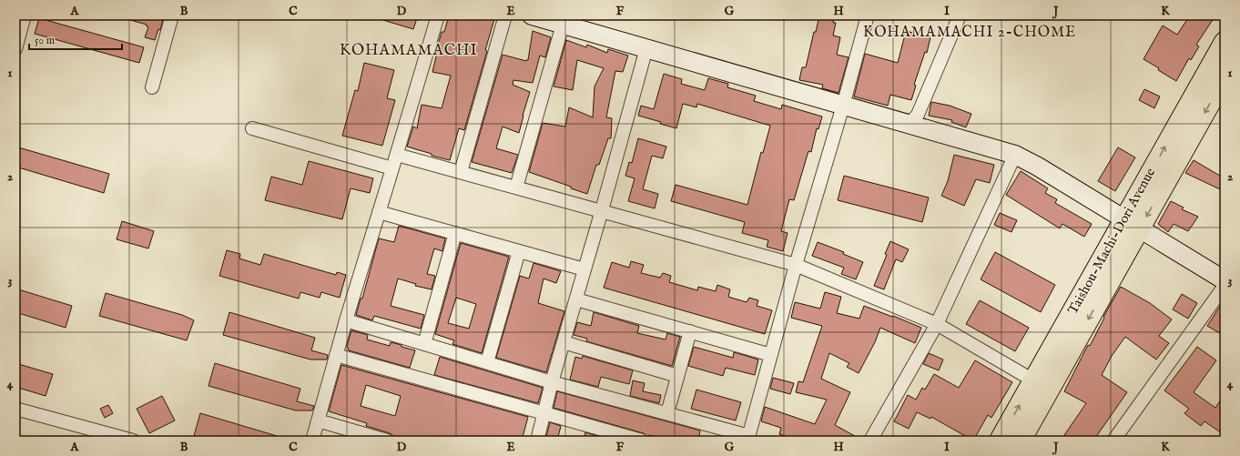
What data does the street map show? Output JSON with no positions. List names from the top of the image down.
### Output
{
  "streets": {
    "highway": ["Taishou-Machi-Dori Avenue"]
  },
  "districts": ["KOHAMAMACHI 2-CHOME", "KOHAMAMACHI"],
  "scale_bar": "50 m",
  "grid": {
    "columns": [
      "A",
      "B",
      "C",
      "D",
      "E",
      "F",
      "G",
      "H",
      "I",
      "J",
      "K"
    ],
    "rows": [
      "1",
      "2",
      "3",
      "4"
    ]
  }
}
